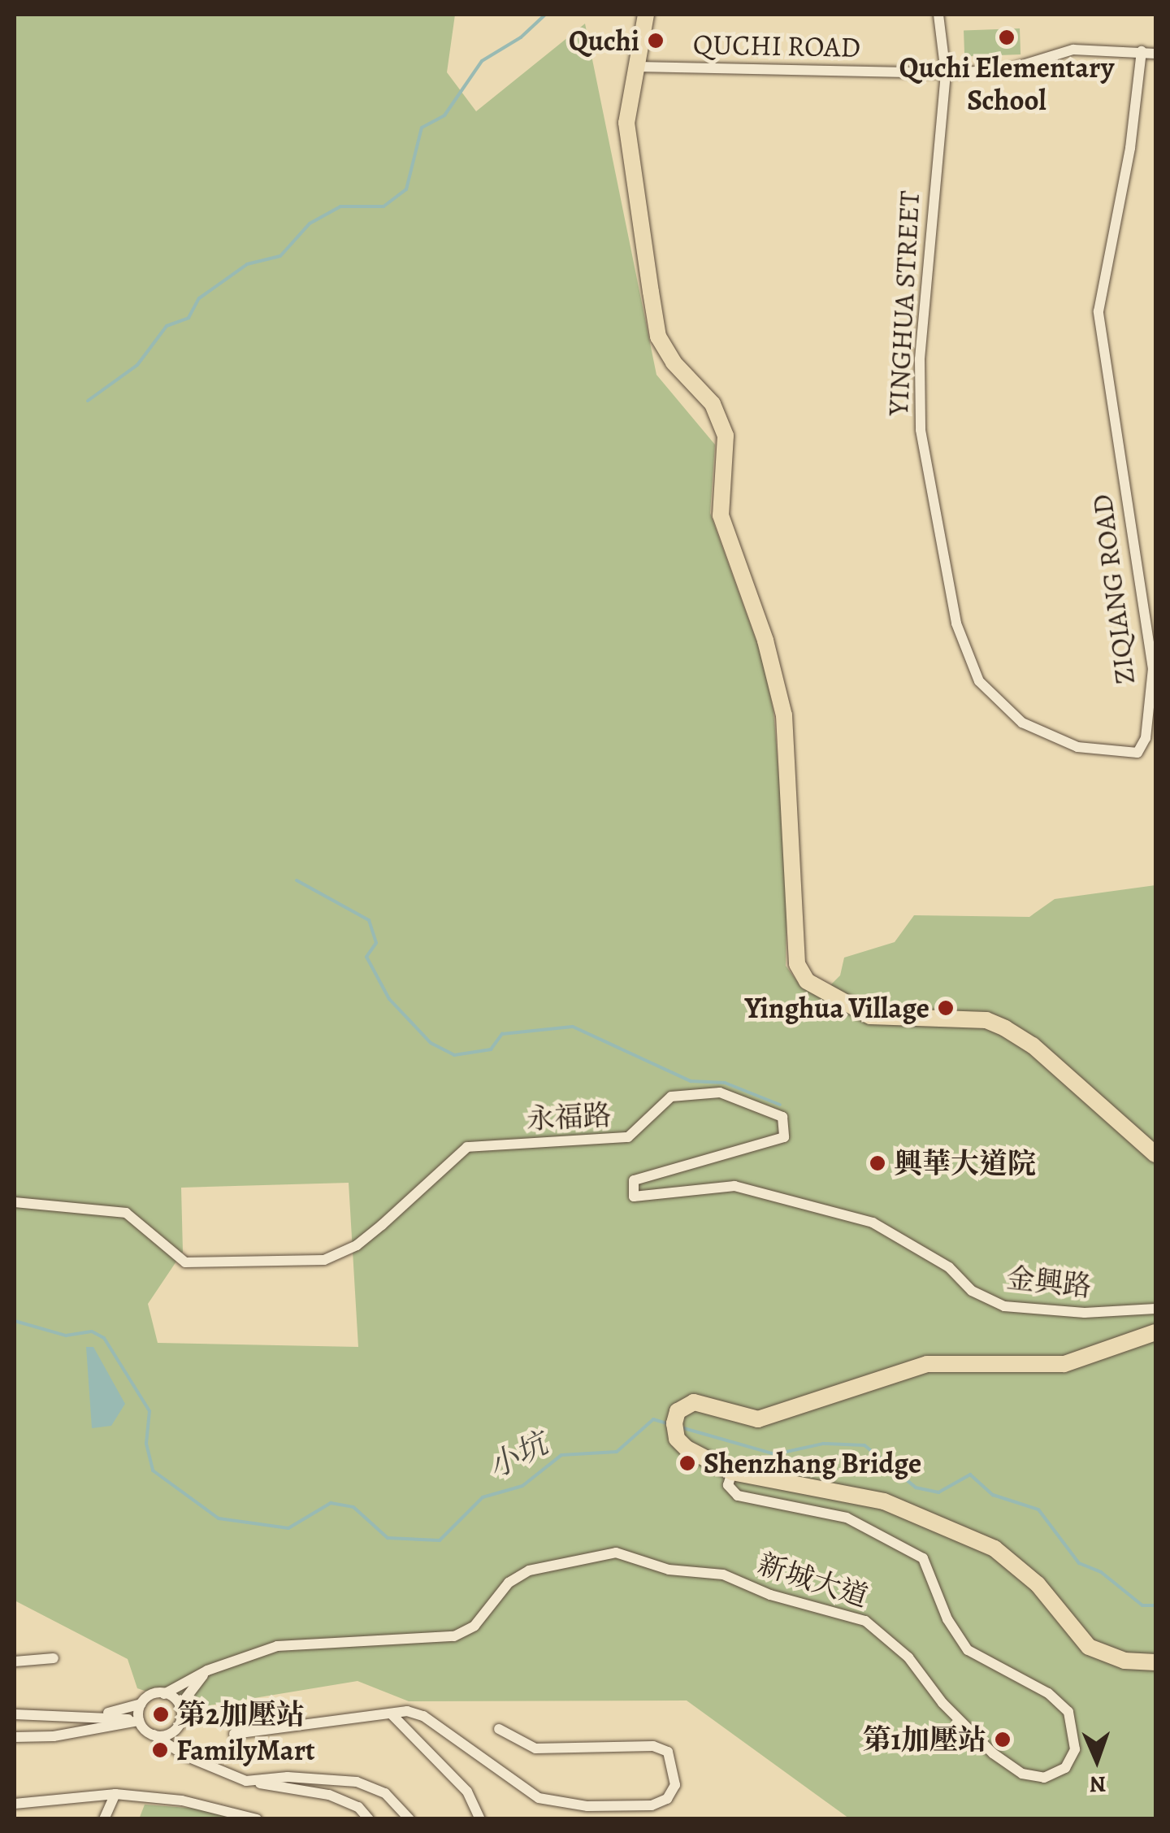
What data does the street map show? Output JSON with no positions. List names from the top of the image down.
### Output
{
  "streets": {
    "street": [
      "QUCHI ROAD",
      "YINGHUA STREET",
      "ZIQIANG ROAD",
      "永福路",
      "金興路",
      "新城大道"
    ]
  },
  "crossings": [
    ["QUCHI ROAD", "YINGHUA STREET"],
    ["QUCHI ROAD", "ZIQIANG ROAD"],
    ["YINGHUA STREET", "ZIQIANG ROAD"],
    ["永福路", "金興路"]
  ],
  "water": ["小坑"],
  "places": [
    "Quchi Elementary School",
    "Quchi",
    "Yinghua Village",
    "興華大道院",
    "Shenzhang Bridge",
    "第2加壓站",
    "第1加壓站",
    "FamilyMart"
  ],
  "north": "bottom"
}
